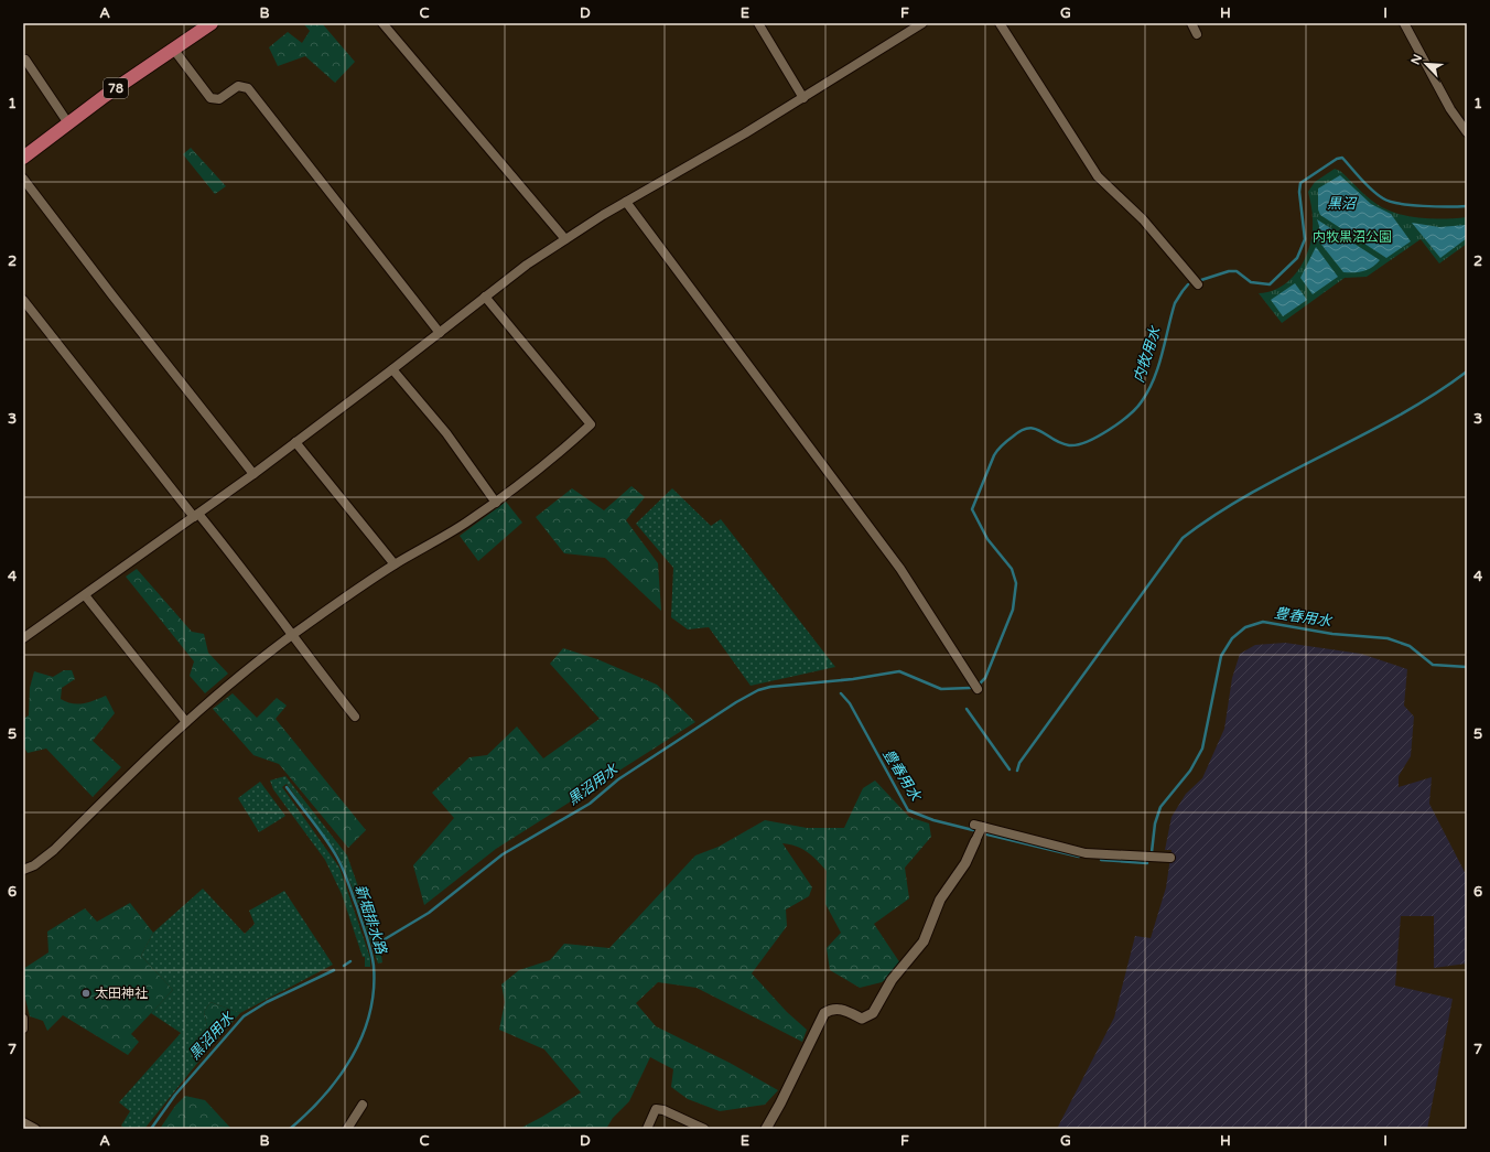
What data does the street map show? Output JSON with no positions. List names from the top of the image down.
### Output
{
  "streets": {
    "main road": ["78"]
  },
  "water": [
    "黒沼",
    "内牧用水",
    "豊春用水",
    "黒沼用水",
    "新堀排水路"
  ],
  "parks": ["内牧黒沼公園"],
  "places": ["太田神社"],
  "north": "top left",
  "grid": {
    "columns": [
      "A",
      "B",
      "C",
      "D",
      "E",
      "F",
      "G",
      "H",
      "I"
    ],
    "rows": [
      "1",
      "2",
      "3",
      "4",
      "5",
      "6",
      "7"
    ]
  }
}
